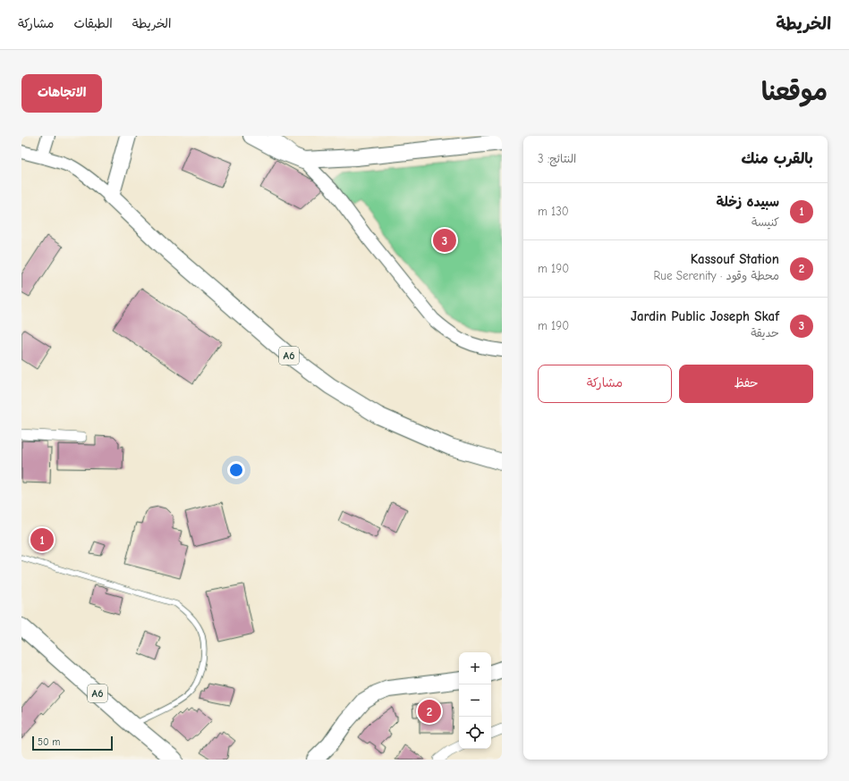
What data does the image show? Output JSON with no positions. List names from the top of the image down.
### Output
{
  "streets": {
    "highway": ["A6"]
  },
  "scale_bar": "50 m",
  "page": {
    "header": "الخريطة",
    "nav": ["الخريطة", "الطبقات", "مشاركة"],
    "title": "موقعنا",
    "buttons": [
      "الاتجاهات",
      ["حفظ", "مشاركة"]
    ],
    "heading": ["بالقرب منك", "النتائج: 3"],
    "list": [
      {
        "mark": "1",
        "name": "سبيده زخلة",
        "note": "كنيسة",
        "value": "130 m"
      },
      {
        "mark": "2",
        "name": "Kassouf Station",
        "note": "محطة وقود · Rue Serenity",
        "value": "190 m"
      },
      {
        "mark": "3",
        "name": "Jardin Public Joseph Skaf",
        "note": "حديقة",
        "value": "190 m"
      }
    ],
    "pins": ["3", "1", "2"],
    "map_buttons": ["+", "−"],
    "scale": "50 m"
  }
}
